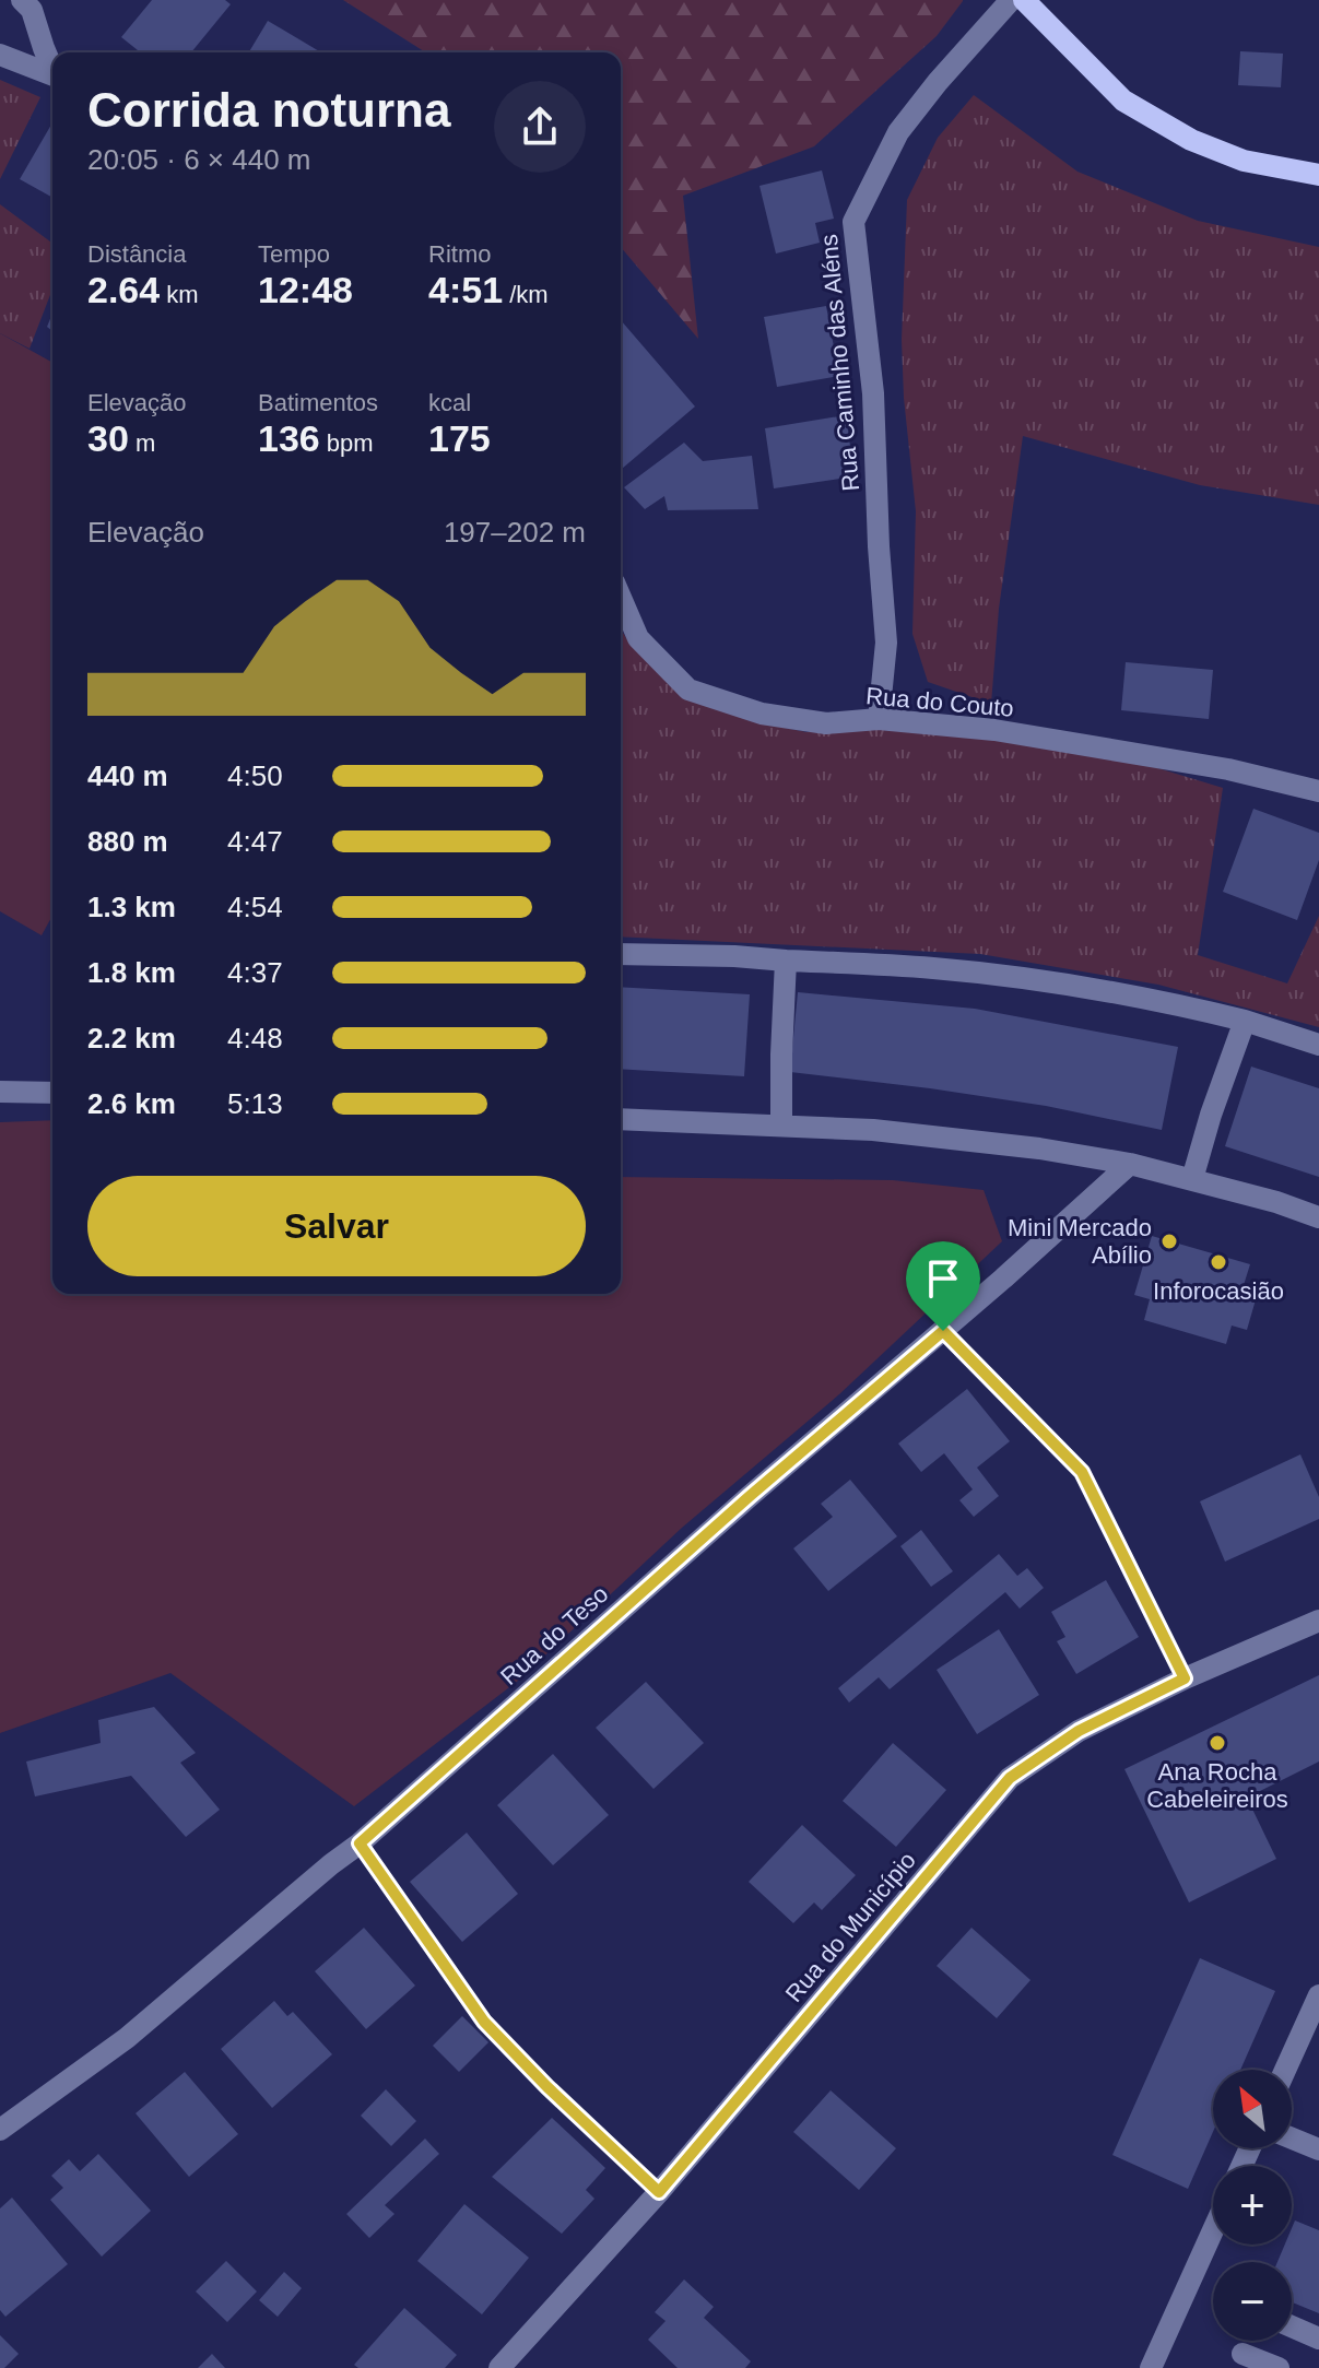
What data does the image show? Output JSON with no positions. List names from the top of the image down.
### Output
{
  "streets": {
    "street": [
      "Rua Caminho das Aléns",
      "Rua do Couto",
      "Rua do Teso",
      "Rua do Município"
    ]
  },
  "crossings": [
    ["Rua Caminho das Aléns", "Rua do Couto"]
  ],
  "places": ["Mini Mercado Abílio", "Inforocasião", "Ana Rocha Cabeleireiros"],
  "north": "top left",
  "page": {
    "heading": ["Corrida noturna", "20:05 · 6 × 440 m"],
    "stats": [
      ["Distância", "2.64 km"],
      ["Tempo", "12:48"],
      ["Ritmo", "4:51 /km"],
      ["Elevação", "30 m"],
      ["Batimentos", "136 bpm"],
      ["kcal", "175"]
    ],
    "chart": ["Elevação", "197–202 m"],
    "list": [
      {
        "name": "440 m",
        "note": "4:50"
      },
      {
        "name": "880 m",
        "note": "4:47"
      },
      {
        "name": "1.3 km",
        "note": "4:54"
      },
      {
        "name": "1.8 km",
        "note": "4:37"
      },
      {
        "name": "2.2 km",
        "note": "4:48"
      },
      {
        "name": "2.6 km",
        "note": "5:13"
      }
    ],
    "buttons": "Salvar",
    "map_buttons": ["+", "−"]
  }
}
